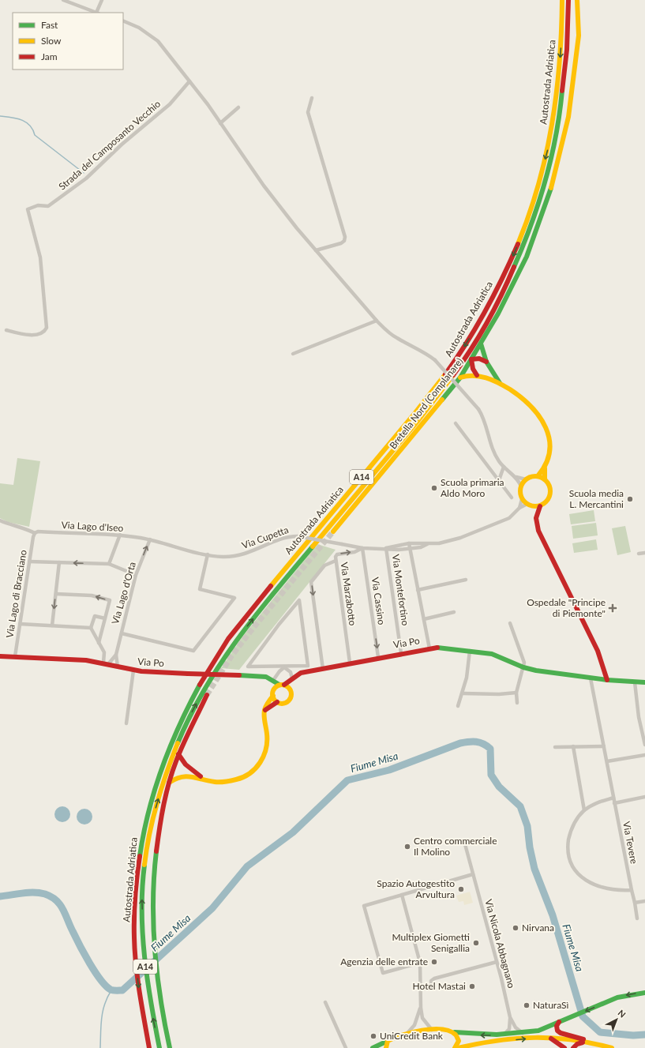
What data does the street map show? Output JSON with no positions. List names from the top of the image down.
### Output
{
  "streets": {
    "main road": [
      "Autostrada Adriatica",
      "Bretella Nord (Complanare)",
      "A14",
      "Via Po"
    ],
    "street": [
      "Strada del Camposanto Vecchio",
      "Via Lago d'Iseo",
      "Via Cupetta",
      "Via Montefortino",
      "Via Lago d'Orta",
      "Via Lago di Bracciano",
      "Via Marzabotto",
      "Via Cassino",
      "Via Tevere",
      "Via Nicola Abbagnano"
    ]
  },
  "crossings": [
    ["Via Lago d'Iseo", "Via Cupetta"],
    ["Via Lago d'Iseo", "Via Lago d'Orta"],
    ["Via Lago d'Iseo", "Via Lago di Bracciano"],
    ["Via Cupetta", "Via Montefortino"],
    ["Via Cupetta", "Via Lago d'Orta"],
    ["Via Cupetta", "Via Marzabotto"],
    ["Via Cupetta", "Via Cassino"],
    ["Via Montefortino", "Via Po"],
    ["Via Lago d'Orta", "Via Po"],
    ["Via Lago di Bracciano", "Via Po"],
    ["Via Marzabotto", "Via Cassino"],
    ["Via Marzabotto", "Via Po"],
    ["Via Cassino", "Via Po"],
    ["Via Po", "Via Tevere"]
  ],
  "one_way": ["Via Cassino"],
  "water": ["Fiume Misa"],
  "places": {
    "other": [
      "Scuola primaria Aldo Moro",
      "Scuola media L. Mercantini",
      "Centro commerciale Il Molino",
      "Spazio Autogestito Arvultura",
      "Nirvana",
      "Multiplex Giometti Senigallia",
      "Agenzia delle entrate",
      "Hotel Mastai",
      "NaturaSì",
      "UniCredit Bank"
    ],
    "health": ["Ospedale \"Principe di Piemonte\""]
  },
  "legend": ["Fast", "Slow", "Jam"],
  "north": "top right"
}
